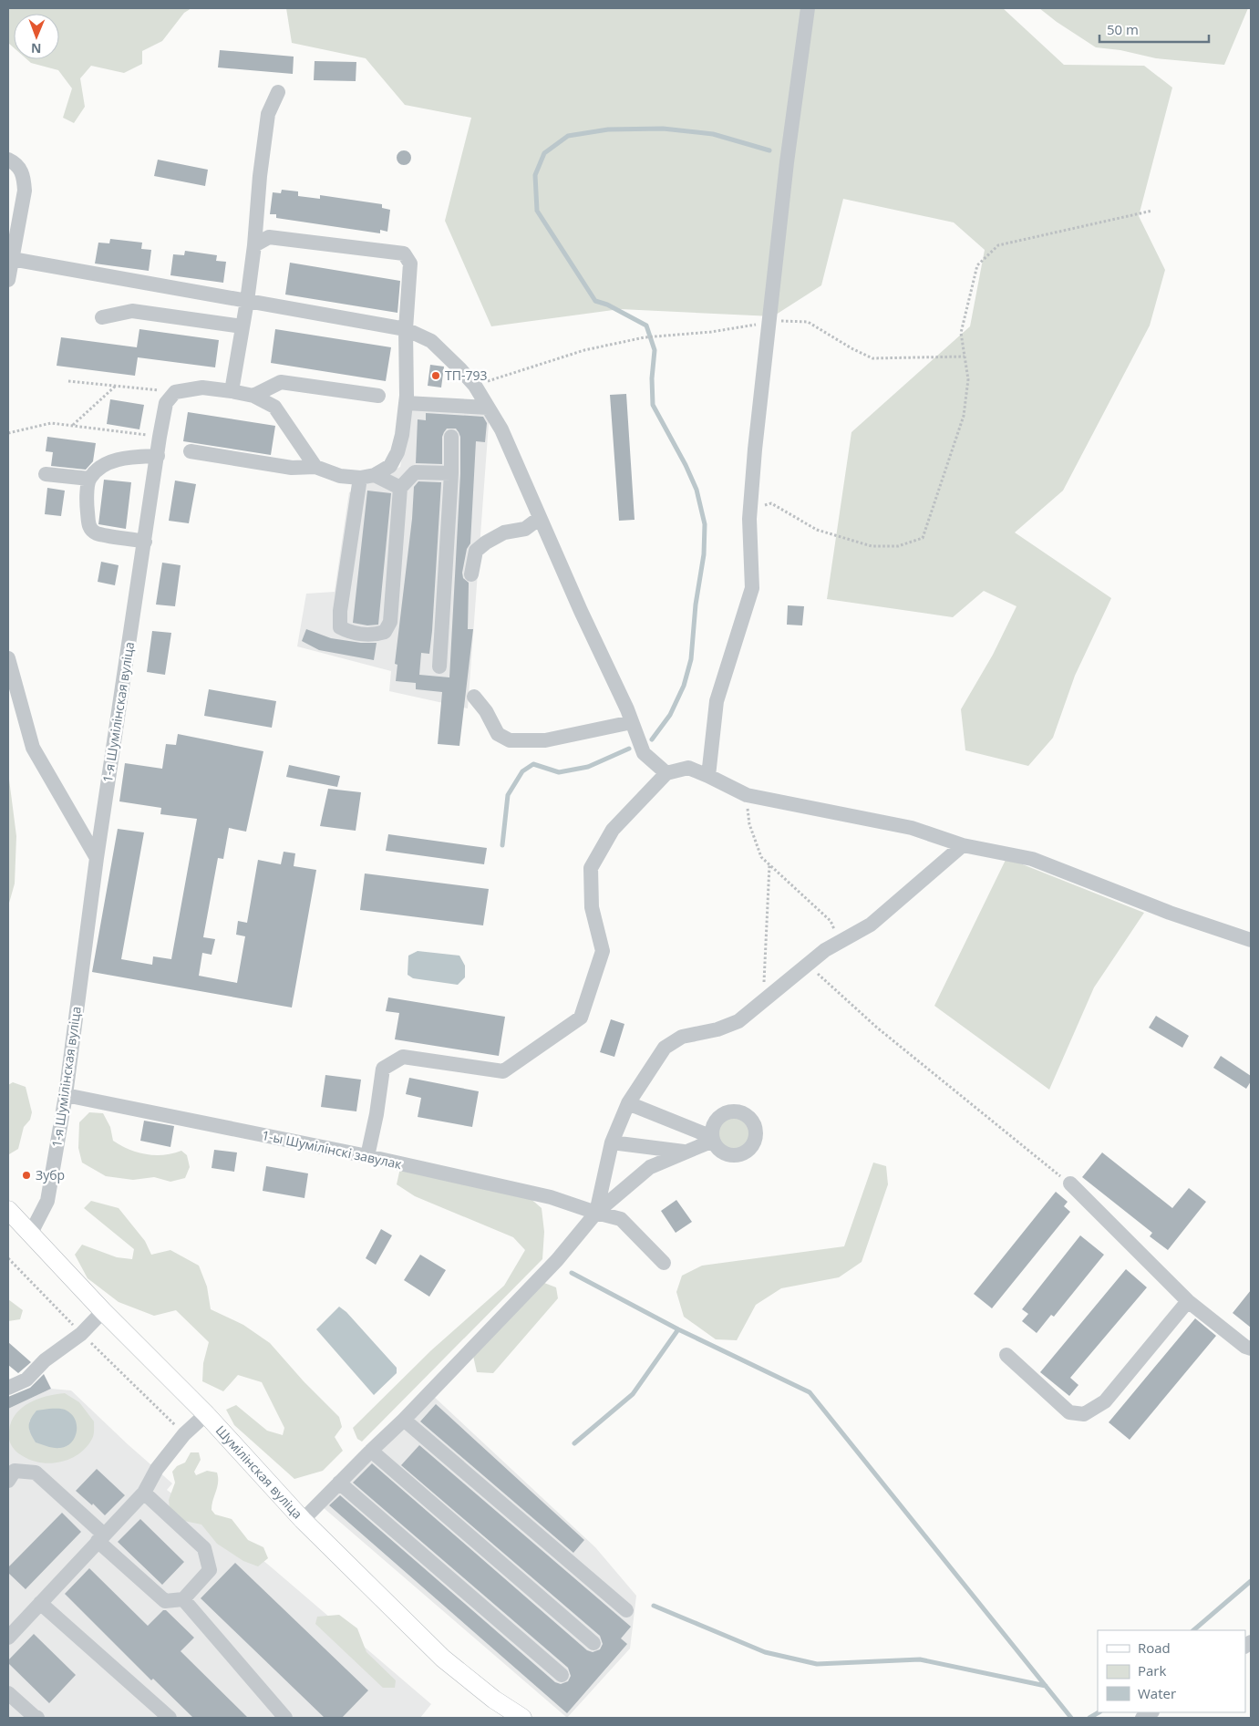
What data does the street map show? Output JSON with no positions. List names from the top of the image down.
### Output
{
  "streets": {
    "main road": ["Шумілінская вуліца"],
    "street": ["1-я Шумілінская вуліца", "1-ы Шумілінскі завулак"]
  },
  "crossings": [
    ["1-я Шумілінская вуліца", "1-ы Шумілінскі завулак"],
    ["1-я Шумілінская вуліца", "Шумілінская вуліца"]
  ],
  "places": ["ТП-793", "Зубр"],
  "legend": ["Road", "Park", "Water"],
  "scale_bar": "50 m",
  "north": "bottom"
}
